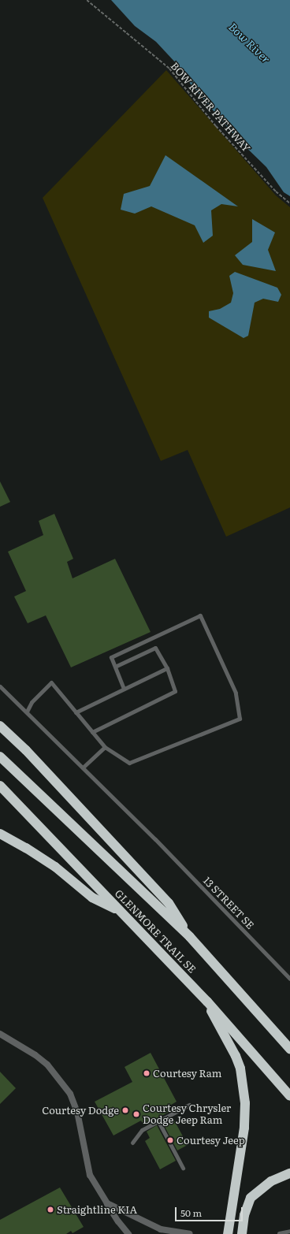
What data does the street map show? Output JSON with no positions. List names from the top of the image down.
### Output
{
  "streets": {
    "highway": ["GLENMORE TRAIL SE"],
    "lane": ["13 STREET SE"],
    "path": ["BOW RIVER PATHWAY"]
  },
  "water": ["Bow River"],
  "places": [
    "Courtesy Ram",
    "Courtesy Dodge",
    "Courtesy Chrysler Dodge Jeep Ram",
    "Courtesy Jeep",
    "Straightline KIA"
  ],
  "scale_bar": "50 m"
}
